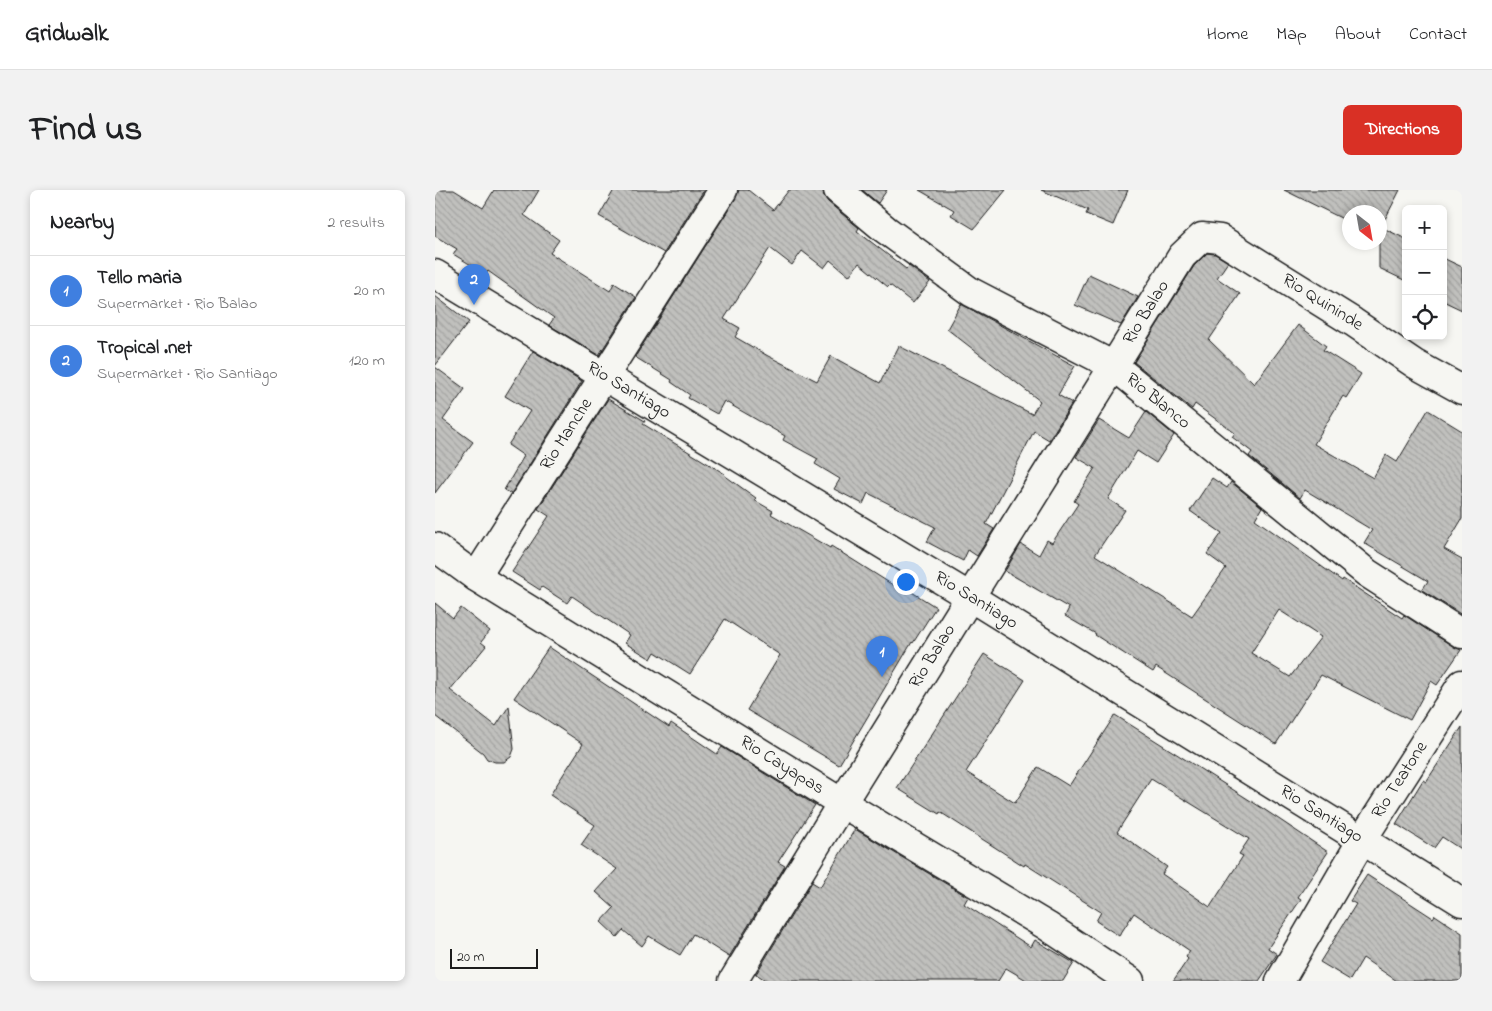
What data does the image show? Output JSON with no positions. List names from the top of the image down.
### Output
{
  "streets": {
    "street": [
      "Rio Quininde",
      "Rio Balao",
      "Rio Santiago",
      "Rio Blanco",
      "Rio Manche",
      "Rio Cayapas",
      "Rio Teatone"
    ]
  },
  "crossings": [
    ["Rio Quininde", "Rio Balao"],
    ["Rio Balao", "Rio Santiago"],
    ["Rio Balao", "Rio Blanco"],
    ["Rio Balao", "Rio Cayapas"],
    ["Rio Santiago", "Rio Manche"],
    ["Rio Santiago", "Rio Teatone"],
    ["Rio Manche", "Rio Cayapas"]
  ],
  "scale_bar": "20 m",
  "north": "bottom right",
  "page": {
    "header": "Gridwalk",
    "nav": [
      "Home",
      "Map",
      "About",
      "Contact"
    ],
    "title": "Find us",
    "buttons": "Directions",
    "heading": ["Nearby", "2 results"],
    "map_buttons": ["+", "−"],
    "list": [
      {
        "mark": "1",
        "name": "Tello maria",
        "note": "Supermarket · Rio Balao",
        "value": "20 m"
      },
      {
        "mark": "2",
        "name": "Tropical .net",
        "note": "Supermarket · Rio Santiago",
        "value": "120 m"
      }
    ],
    "pins": ["2", "1"],
    "scale": "20 m"
  }
}
